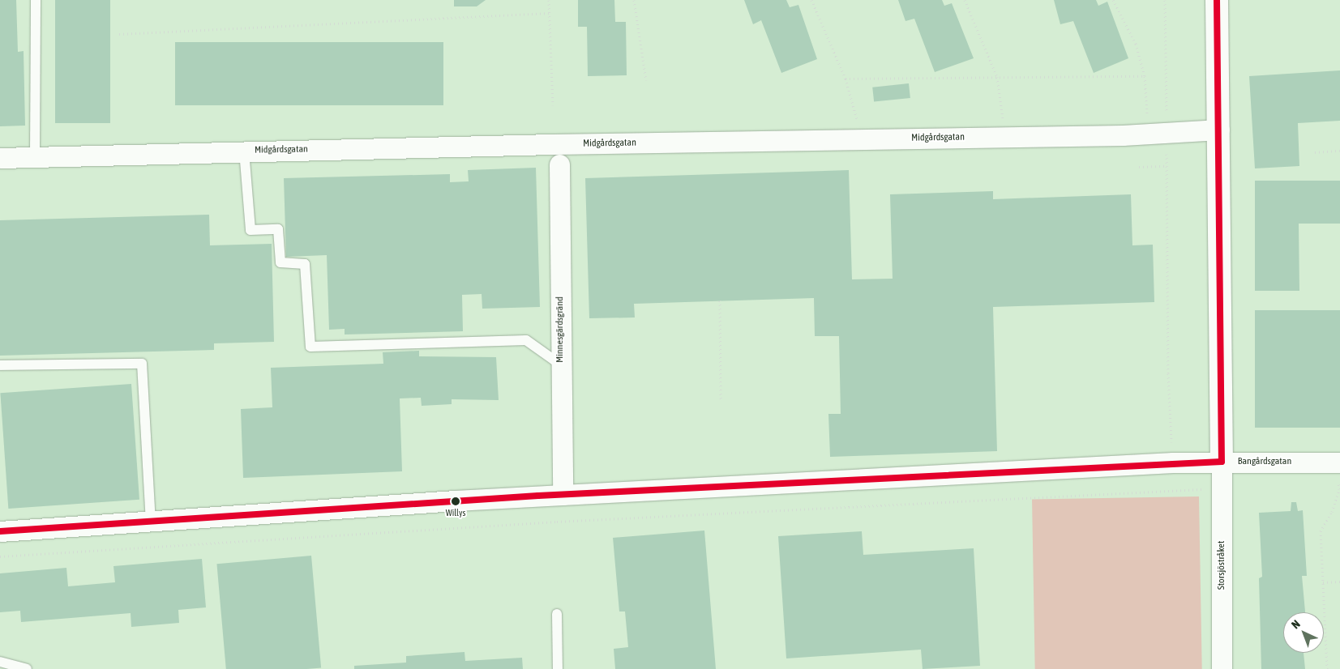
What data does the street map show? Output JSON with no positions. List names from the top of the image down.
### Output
{
  "streets": {
    "street": [
      "Midgårdsgatan",
      "Minnesgärdsgränd",
      "Bangårdsgatan",
      "Storsjöstråket"
    ]
  },
  "crossings": [
    ["Minnesgärdsgränd", "Bangårdsgatan"],
    ["Bangårdsgatan", "Storsjöstråket"]
  ],
  "places": ["Willys"],
  "north": "top left"
}
